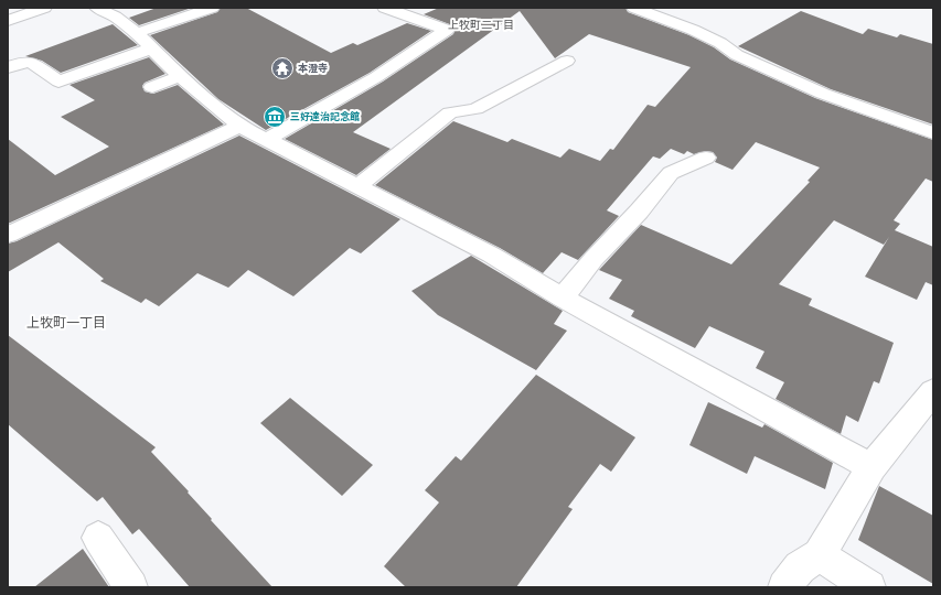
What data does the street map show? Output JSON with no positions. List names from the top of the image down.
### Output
{
  "districts": ["上牧町二丁目", "上牧町一丁目"],
  "places": {
    "temple": ["本澄寺"],
    "museum": ["三好達治記念館"]
  }
}
